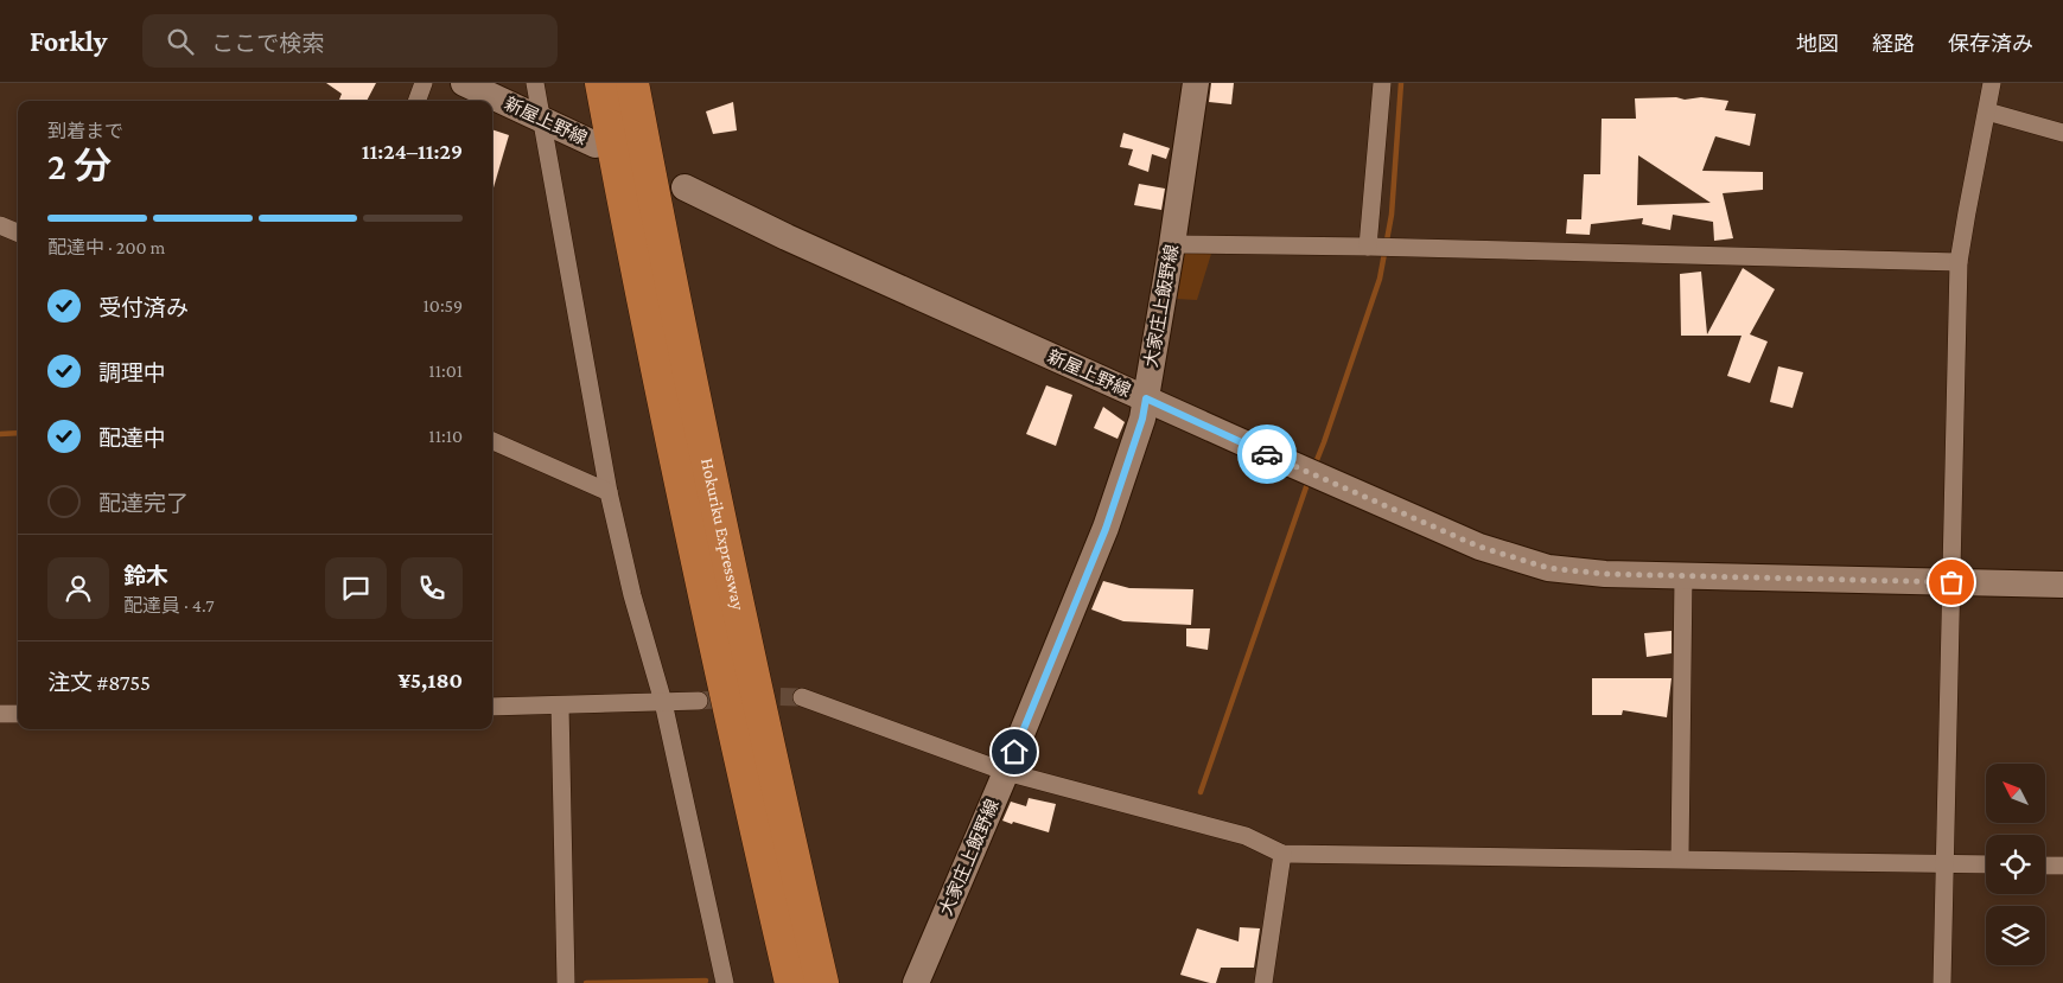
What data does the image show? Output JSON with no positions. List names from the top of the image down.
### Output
{
  "streets": {
    "highway": ["Hokuriku Expressway"],
    "main road": ["新屋上野線", "大家庄上飯野線"]
  },
  "crossings": [
    ["新屋上野線", "大家庄上飯野線"]
  ],
  "north": "top left",
  "page": {
    "header": "Forkly",
    "search": "ここで検索",
    "nav": ["地図", "経路", "保存済み"],
    "heading": ["2 分", "到着まで", "11:24–11:29"],
    "panel": [
      "鈴木",
      "配達員 · 4.7",
      "注文 #8755",
      "¥5,180"
    ],
    "bar": "配達中 · 200 m",
    "list": [
      ["受付済み", "10:59"],
      ["調理中", "11:01"],
      ["配達中", "11:10"],
      "配達完了"
    ]
  }
}
